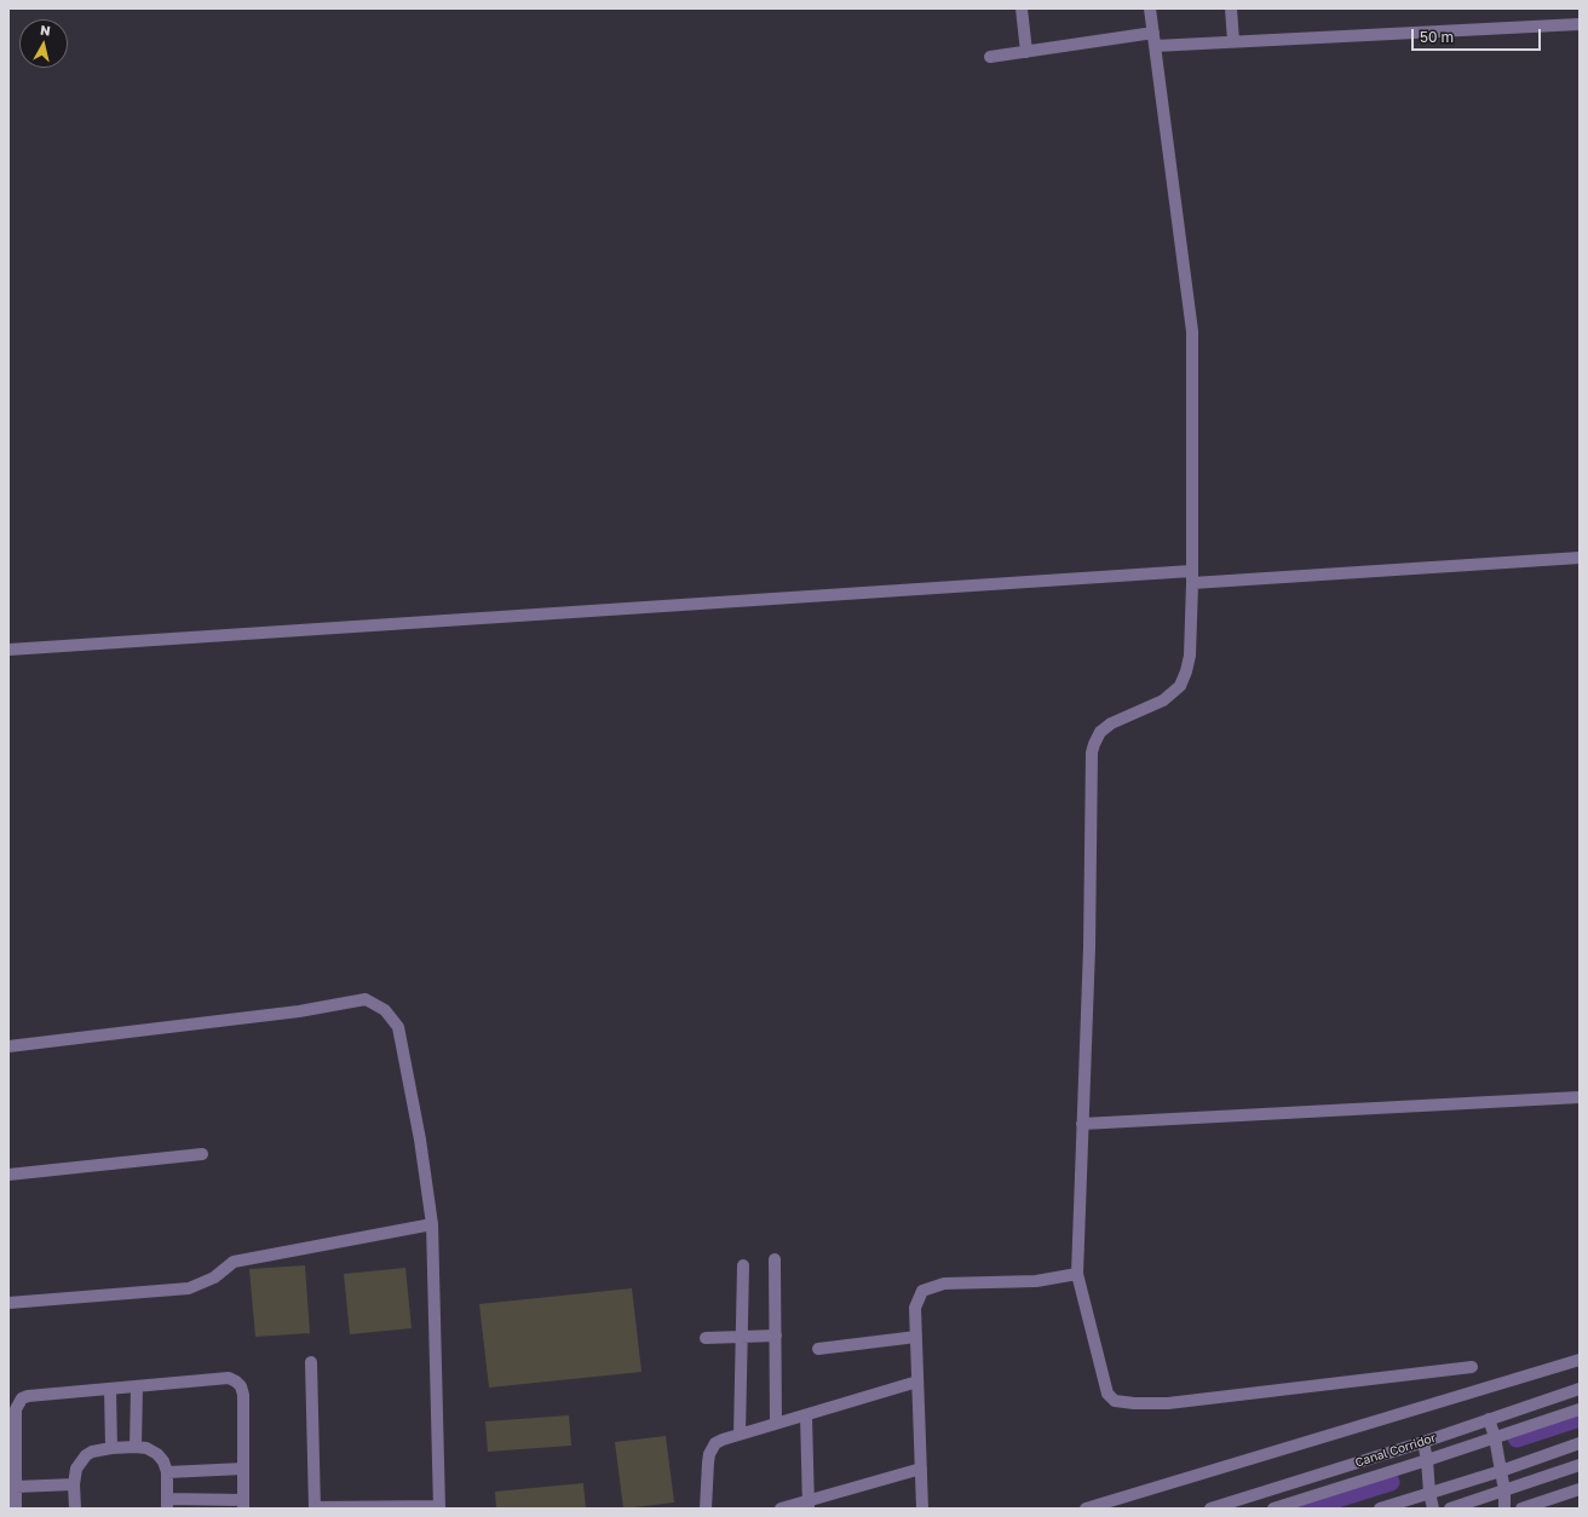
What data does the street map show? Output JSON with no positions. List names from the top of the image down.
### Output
{
  "streets": {
    "street": ["Canal Corridor"]
  },
  "scale_bar": "50 m",
  "north": "top"
}
